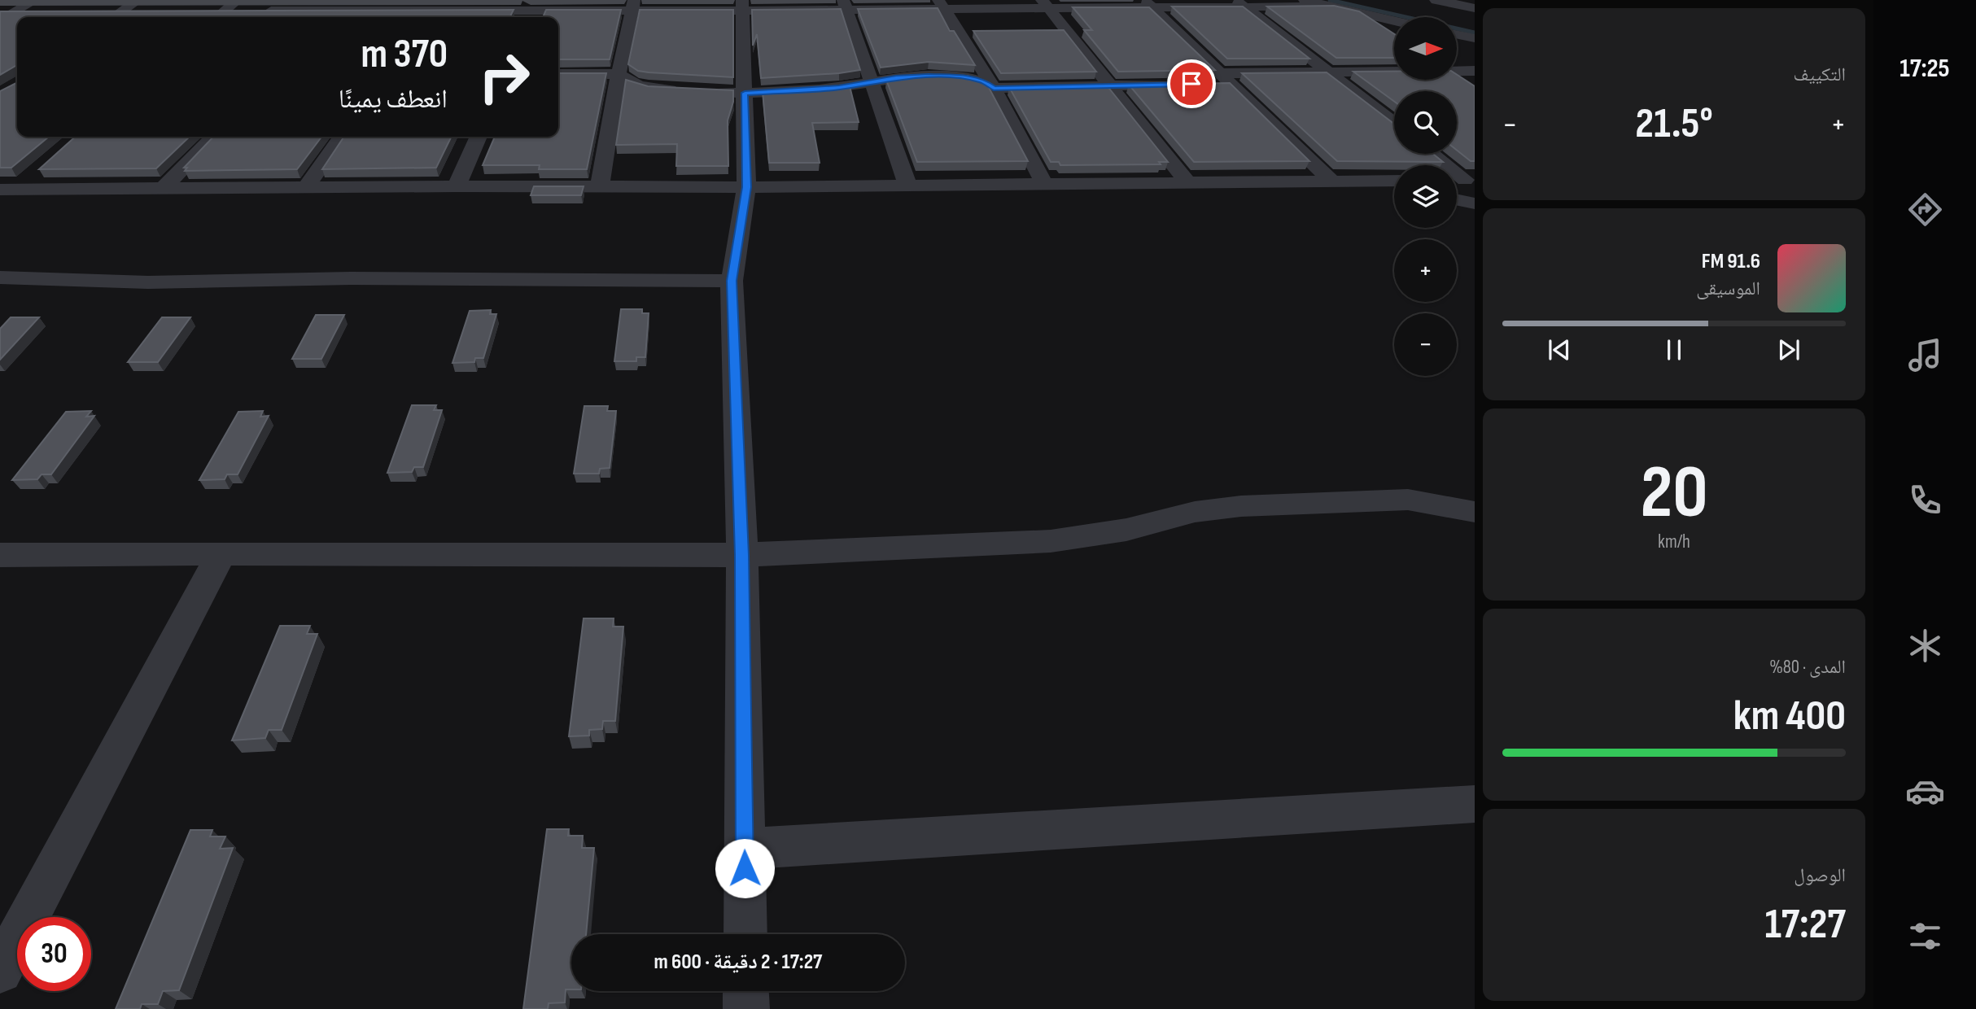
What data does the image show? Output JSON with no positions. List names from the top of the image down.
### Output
{
  "north": "right",
  "page": {
    "tabs": "17:25",
    "tile": [
      "التكييف",
      ["20", "km/h"],
      ["المدى · 80%", "400 km"],
      ["الوصول", "17:27"]
    ],
    "map_buttons": ["+", "−"],
    "turn": ["370 m", "انعطف يمينًا"],
    "heat": ["−", "21.5°", "+"],
    "song": ["91.6 FM", "الموسيقى"],
    "limit": "30",
    "trip": "17:27 · 2 دقيقة · 600 m"
  }
}
